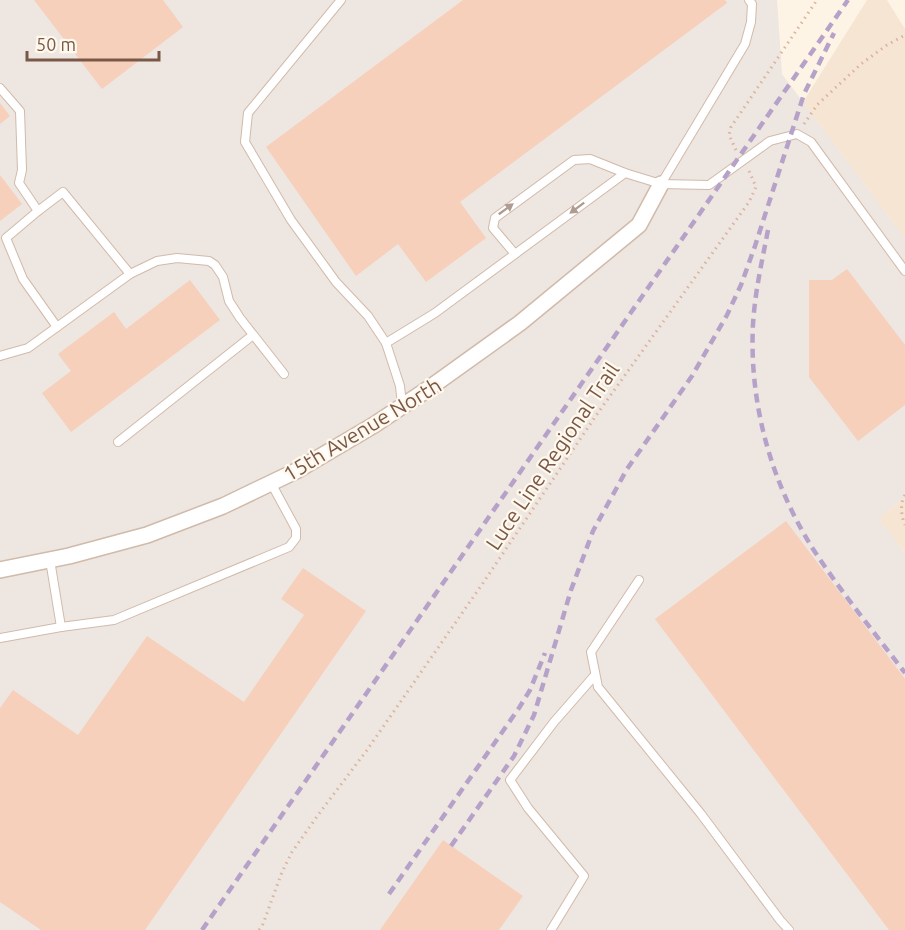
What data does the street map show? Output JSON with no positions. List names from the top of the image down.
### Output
{
  "streets": {
    "street": ["15th Avenue North"],
    "path": ["Luce Line Regional Trail"]
  },
  "scale_bar": "50 m"
}
